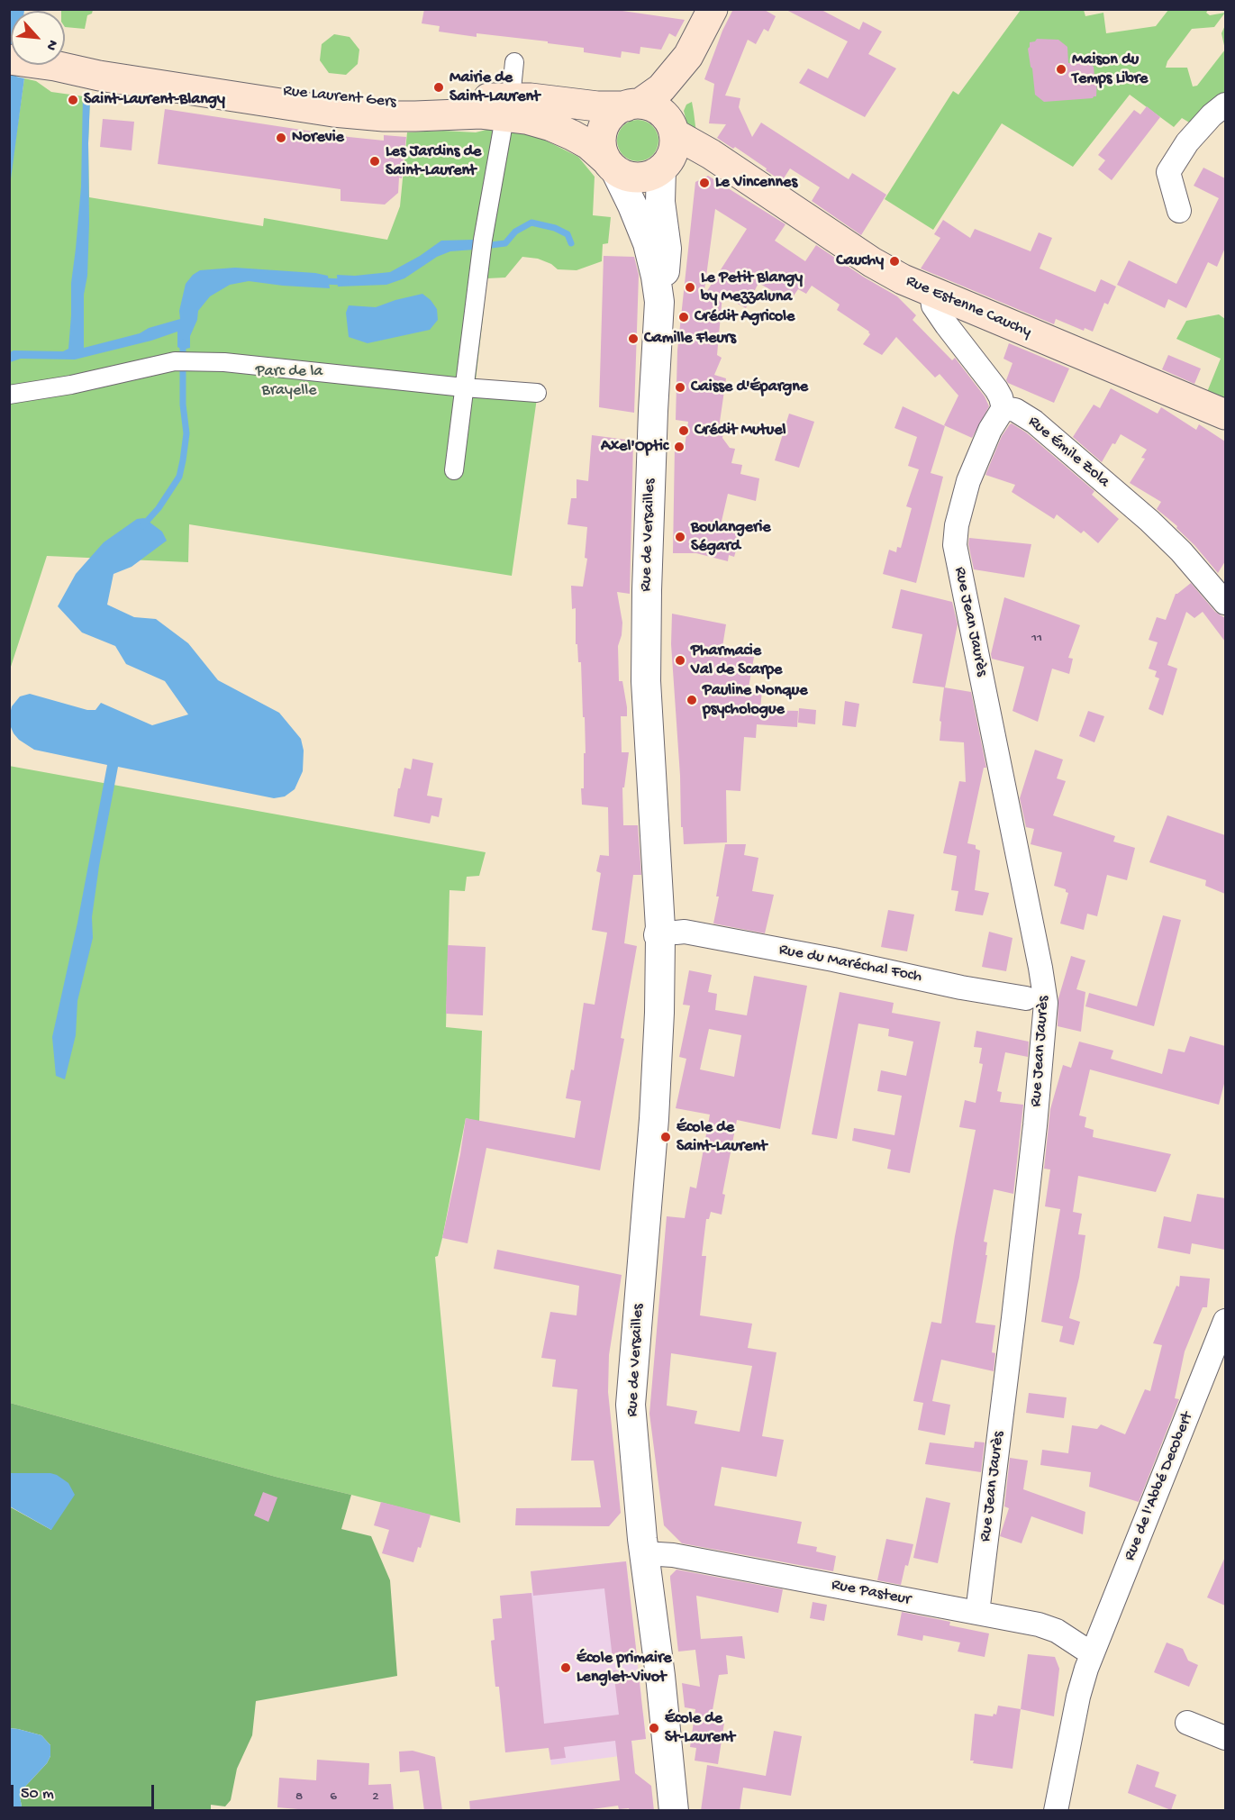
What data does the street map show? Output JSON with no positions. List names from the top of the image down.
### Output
{
  "streets": {
    "main road": ["Rue Laurent Gers", "Rue Estenne Cauchy"],
    "street": [
      "Rue Émile Zola",
      "Rue de Versailles",
      "Rue Jean Jaurès",
      "Rue du Maréchal Foch",
      "Rue de l'Abbé Decobert",
      "Rue Pasteur"
    ]
  },
  "crossings": [
    ["Rue Laurent Gers", "Rue Estenne Cauchy"],
    ["Rue Laurent Gers", "Rue de Versailles"],
    ["Rue Estenne Cauchy", "Rue de Versailles"],
    ["Rue Émile Zola", "Rue Jean Jaurès"],
    ["Rue de Versailles", "Rue du Maréchal Foch"],
    ["Rue de Versailles", "Rue Pasteur"],
    ["Rue Jean Jaurès", "Rue Pasteur"],
    ["Rue de l'Abbé Decobert", "Rue Pasteur"]
  ],
  "parks": ["Parc de la Brayelle"],
  "places": [
    "Maison du Temps Libre",
    "Mairie de Saint-Laurent",
    "Saint-Laurent-Blangy",
    "Norevie",
    "Les Jardins de Saint-Laurent",
    "Le Vincennes",
    "Cauchy",
    "Le Petit Blangy by Mezzaluna",
    "Crédit Agricole",
    "Camille Fleurs",
    "Caisse d'Épargne",
    "Crédit Mutuel",
    "Axel'Optic",
    "Boulangerie Ségard",
    "Pharmacie Val de Scarpe",
    "Pauline Nonque psychologue",
    "École de Saint-Laurent",
    "École primaire Lenglet-Vivot",
    "École de St-Laurent"
  ],
  "house_numbers": [
    "11",
    "8",
    "6",
    "2"
  ],
  "scale_bar": "50 m",
  "north": "bottom right"
}
